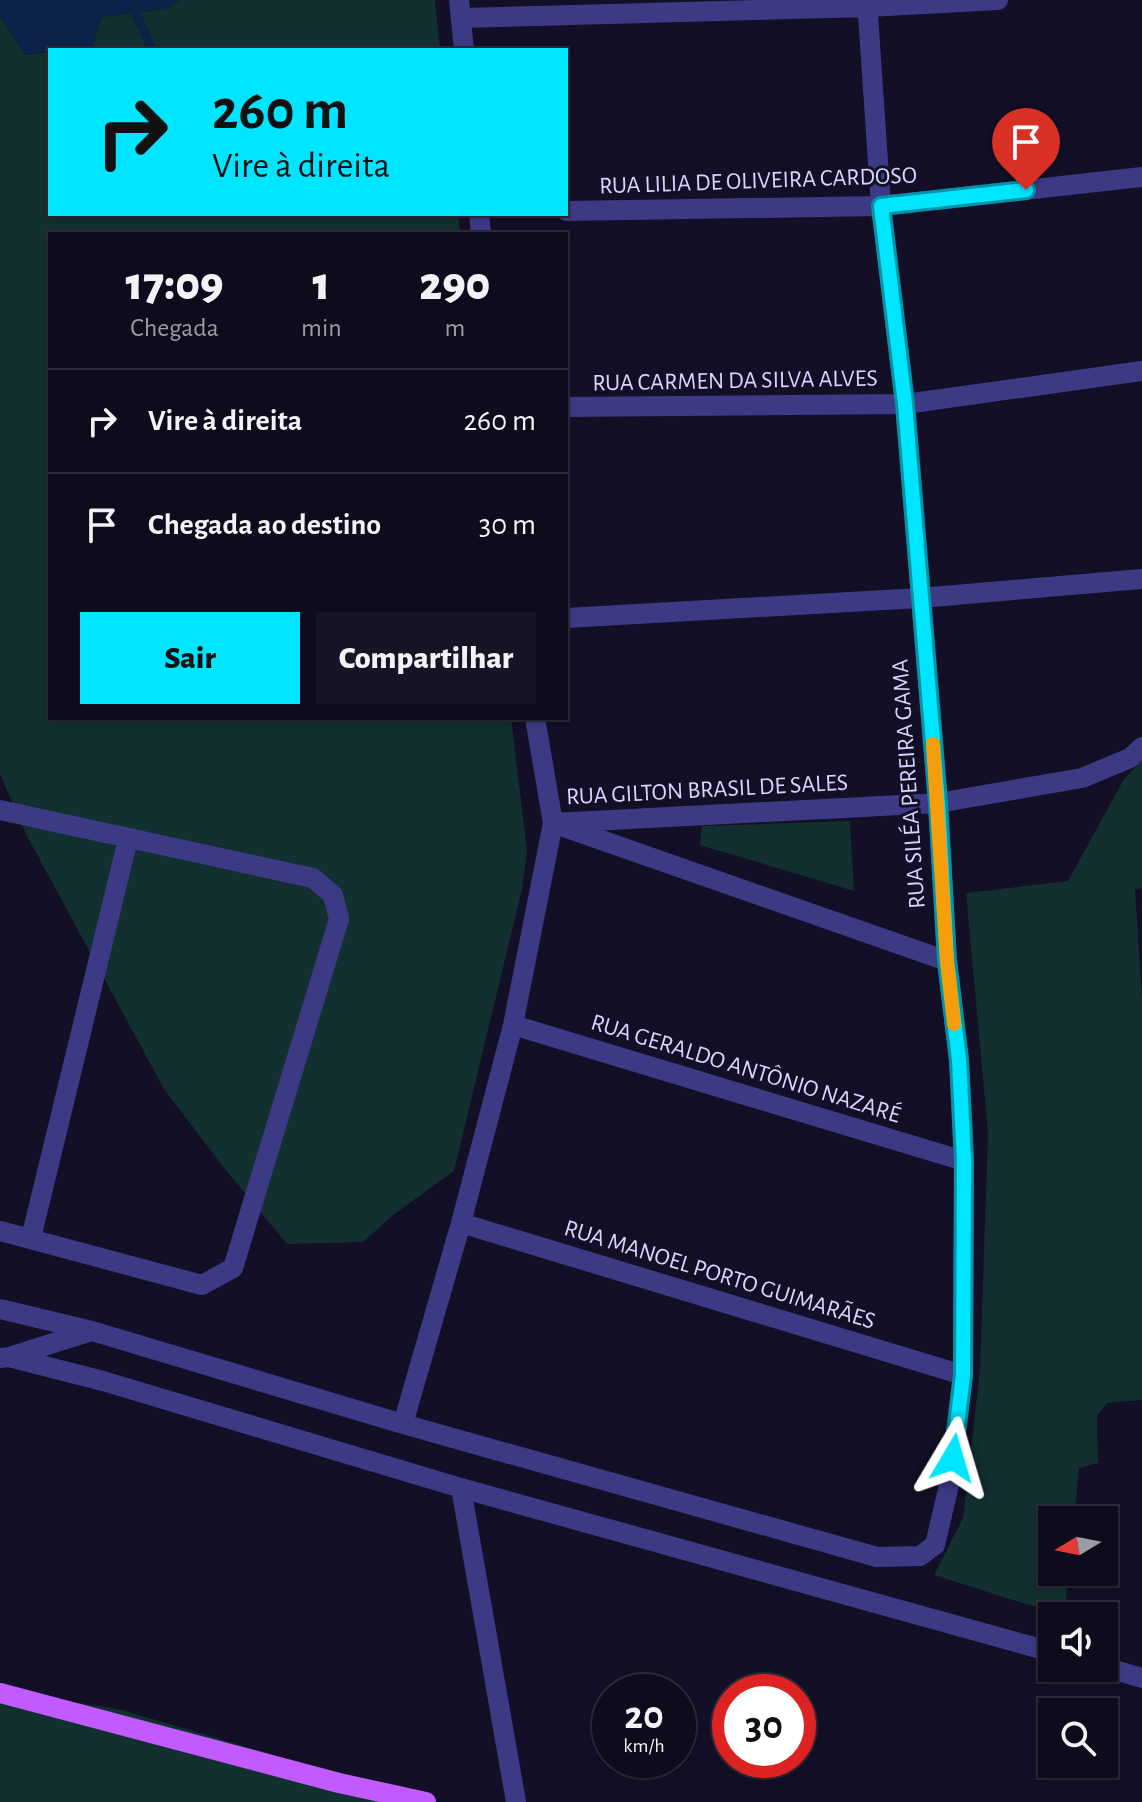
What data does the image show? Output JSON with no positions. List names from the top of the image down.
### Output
{
  "streets": {
    "street": [
      "RUA LILIA DE OLIVEIRA CARDOSO",
      "RUA CARMEN DA SILVA ALVES",
      "RUA SILÉA PEREIRA GAMA",
      "RUA GILTON BRASIL DE SALES",
      "RUA GERALDO ANTÔNIO NAZARÉ",
      "RUA MANOEL PORTO GUIMARÃES"
    ]
  },
  "crossings": [
    ["RUA LILIA DE OLIVEIRA CARDOSO", "RUA SILÉA PEREIRA GAMA"],
    ["RUA CARMEN DA SILVA ALVES", "RUA SILÉA PEREIRA GAMA"],
    ["RUA SILÉA PEREIRA GAMA", "RUA GILTON BRASIL DE SALES"],
    ["RUA SILÉA PEREIRA GAMA", "RUA GERALDO ANTÔNIO NAZARÉ"],
    ["RUA SILÉA PEREIRA GAMA", "RUA MANOEL PORTO GUIMARÃES"]
  ],
  "north": "left",
  "page": {
    "turn": ["260 m", "Vire à direita"],
    "eta": [
      "17:09",
      "Chegada",
      "1",
      "min",
      "290",
      "m"
    ],
    "list": [
      {
        "name": "Vire à direita",
        "value": "260 m"
      },
      {
        "name": "Chegada ao destino",
        "value": "30 m"
      }
    ],
    "buttons": ["Sair", "Compartilhar"],
    "speed": "20 km/h",
    "limit": "30"
  }
}
